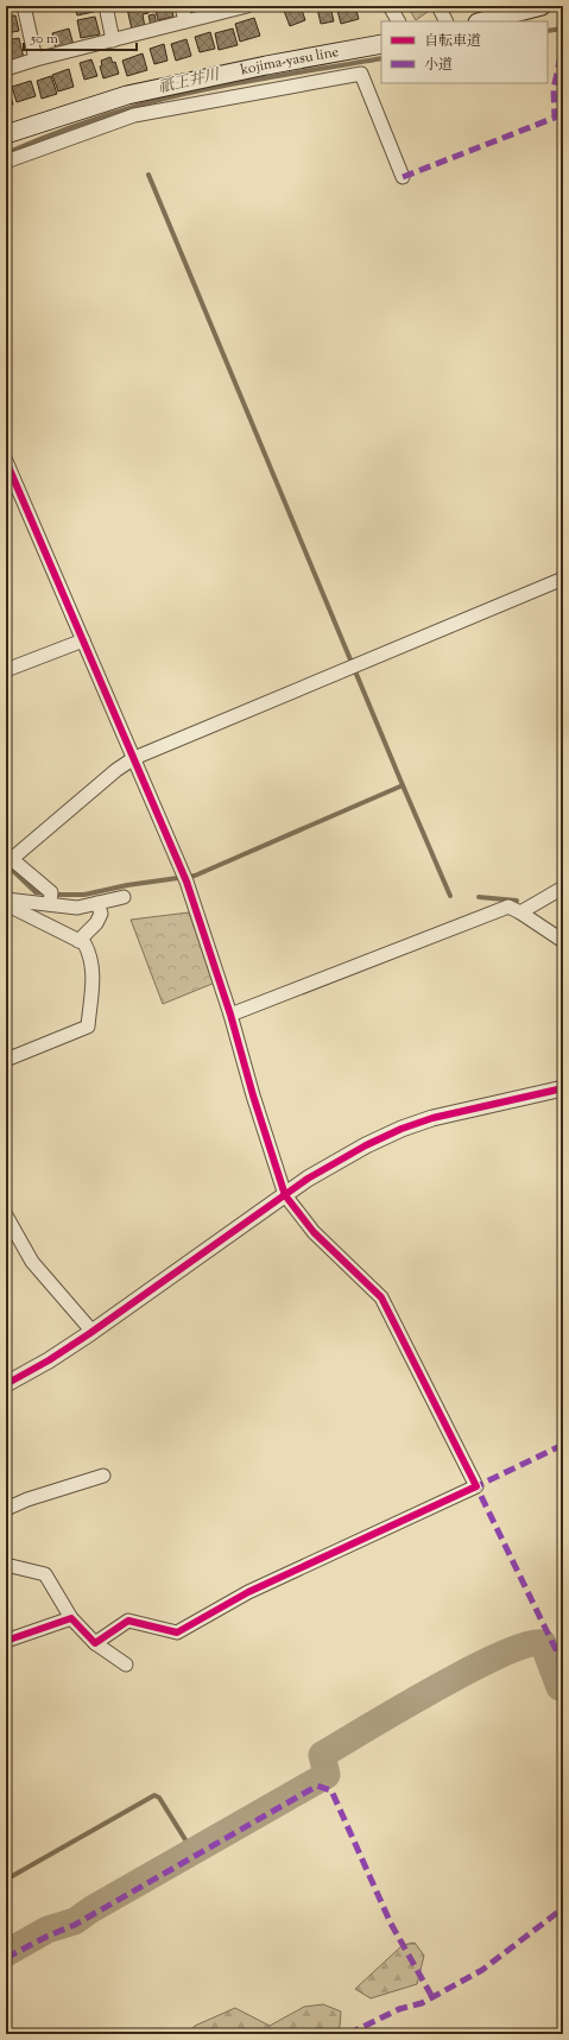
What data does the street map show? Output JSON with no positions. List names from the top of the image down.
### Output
{
  "streets": {
    "main road": ["kojima-yasu line"]
  },
  "water": ["祇王井川"],
  "legend": ["自転車道", "小道"],
  "scale_bar": "50 m"
}
